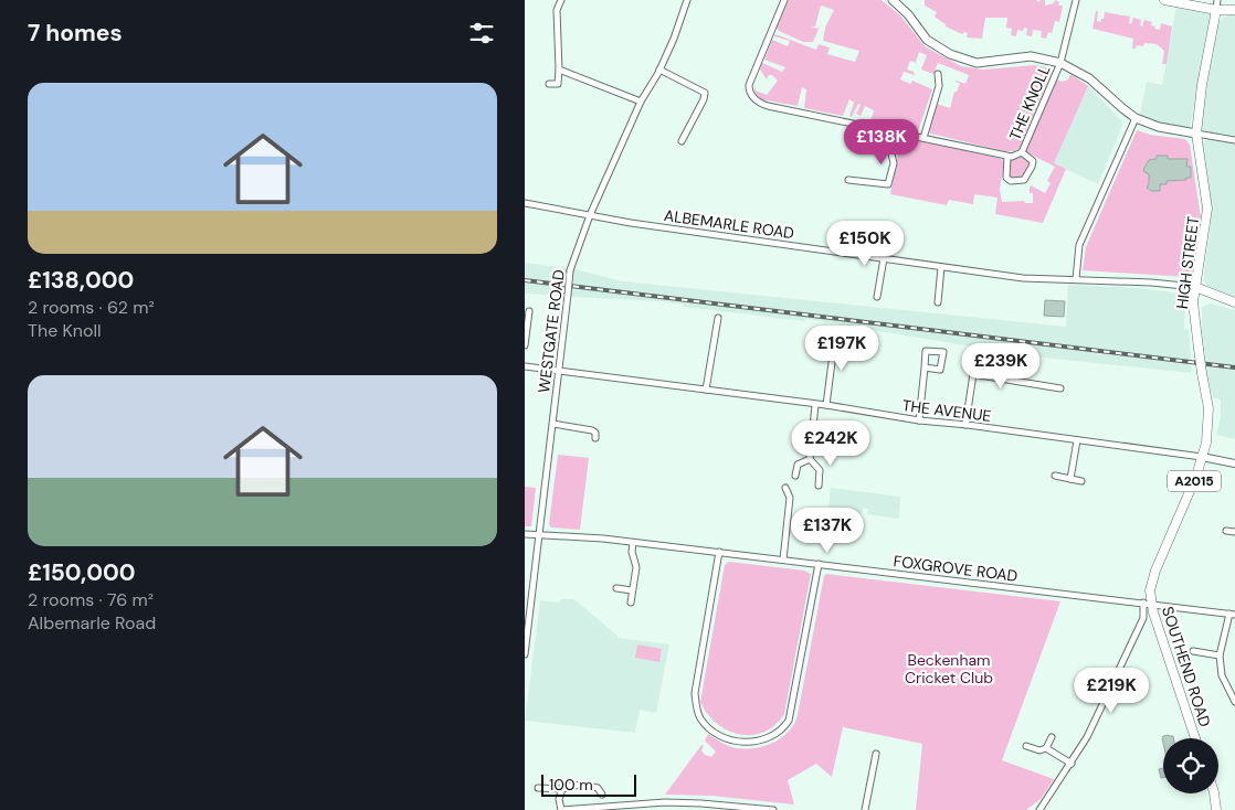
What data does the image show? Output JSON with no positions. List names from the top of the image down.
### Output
{
  "streets": {
    "main road": ["HIGH STREET", "A2015", "SOUTHEND ROAD"],
    "street": [
      "THE KNOLL",
      "ALBEMARLE ROAD",
      "WESTGATE ROAD",
      "THE AVENUE",
      "FOXGROVE ROAD"
    ]
  },
  "crossings": [
    ["ALBEMARLE ROAD", "HIGH STREET"],
    ["ALBEMARLE ROAD", "WESTGATE ROAD"],
    ["HIGH STREET", "SOUTHEND ROAD"],
    ["WESTGATE ROAD", "THE AVENUE"],
    ["WESTGATE ROAD", "FOXGROVE ROAD"],
    ["THE AVENUE", "SOUTHEND ROAD"],
    ["FOXGROVE ROAD", "SOUTHEND ROAD"]
  ],
  "parks": ["Beckenham Cricket Club"],
  "scale_bar": "100 m",
  "page": {
    "heading": "7 homes",
    "list": [
      {
        "name": "£138,000",
        "note": "2 rooms · 62 m² · The Knoll"
      },
      {
        "name": "£150,000",
        "note": "2 rooms · 76 m² · Albemarle Road"
      }
    ],
    "price": [
      "£138K",
      "£150K",
      "£197K",
      "£239K",
      "£242K",
      "£137K",
      "£219K"
    ],
    "scale": "100 m"
  }
}
